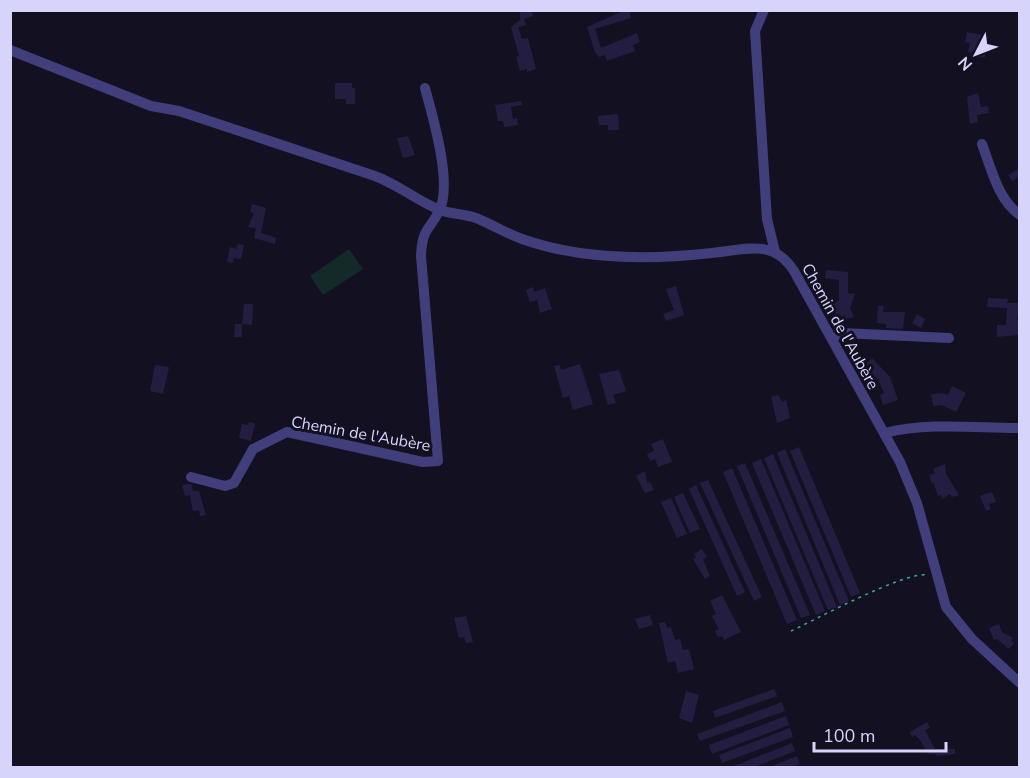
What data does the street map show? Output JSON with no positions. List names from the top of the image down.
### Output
{
  "streets": {
    "street": ["Chemin de l'Aubère"]
  },
  "scale_bar": "100 m",
  "north": "bottom left"
}
